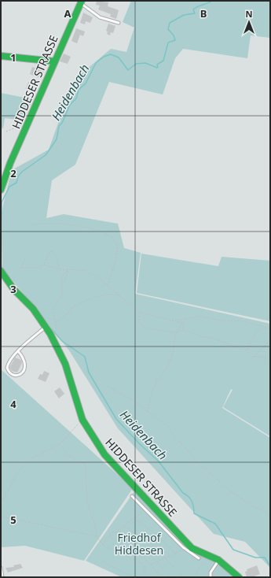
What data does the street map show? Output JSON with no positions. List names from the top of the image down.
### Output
{
  "streets": {
    "main road": ["HIDDESER STRASSE"]
  },
  "water": ["Heidenbach"],
  "parks": ["Friedhof Hiddesen"],
  "north": "top",
  "grid": {
    "columns": ["A", "B"],
    "rows": [
      "1",
      "2",
      "3",
      "4",
      "5"
    ]
  }
}
